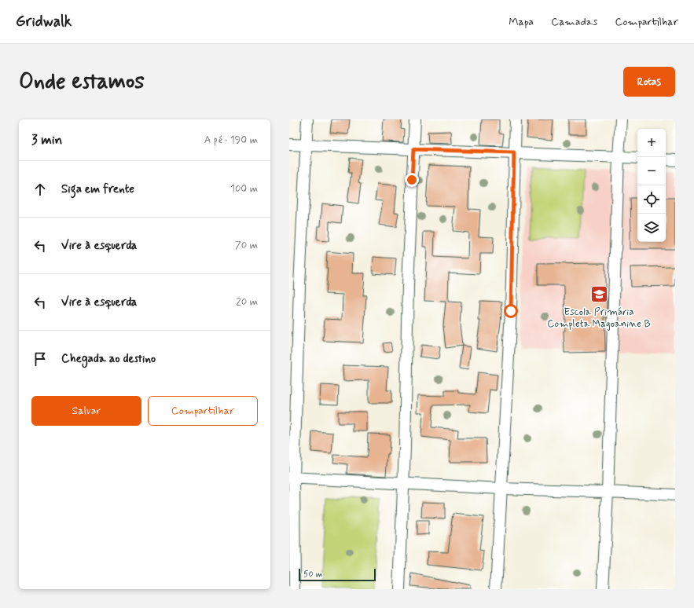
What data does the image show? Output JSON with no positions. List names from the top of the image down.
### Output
{
  "places": {
    "school or university": ["Escola Primária Completa Magoanine B"]
  },
  "scale_bar": "50 m",
  "page": {
    "header": "Gridwalk",
    "nav": ["Mapa", "Camadas", "Compartilhar"],
    "buttons": [
      "Rotas",
      ["Salvar", "Compartilhar"]
    ],
    "title": "Onde estamos",
    "heading": ["3 min", "A pé · 190 m"],
    "map_buttons": ["+", "−"],
    "list": [
      ["Siga em frente", "100 m"],
      ["Vire à esquerda", "70 m"],
      ["Vire à esquerda", "20 m"],
      "Chegada ao destino"
    ],
    "scale": "50 m"
  }
}
